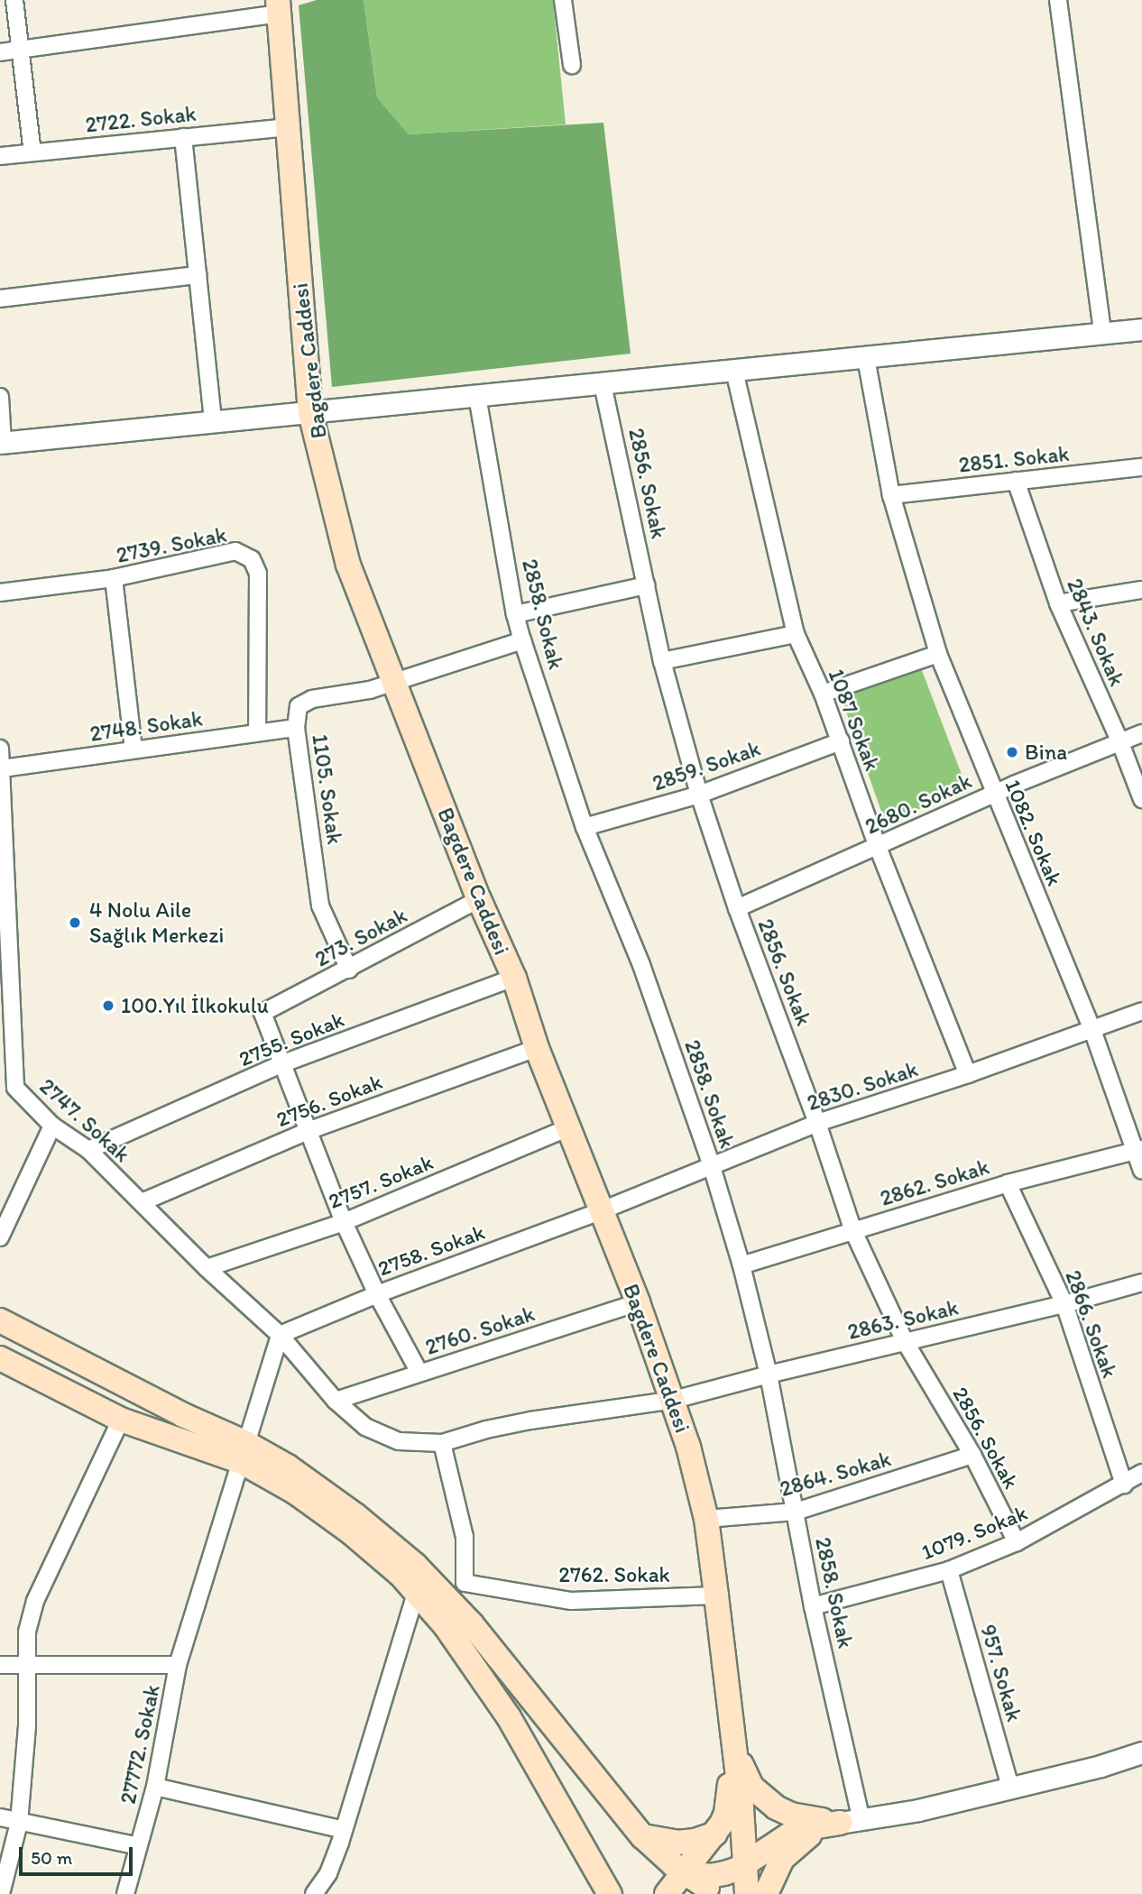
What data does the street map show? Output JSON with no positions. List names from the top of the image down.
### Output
{
  "streets": {
    "main road": ["Bagdere Caddesi"],
    "street": [
      "2722. Sokak",
      "2851. Sokak",
      "2856. Sokak",
      "2739. Sokak",
      "2858. Sokak",
      "2843. Sokak",
      "1087 Sokak",
      "2748. Sokak",
      "2859. Sokak",
      "1105. Sokak",
      "2680. Sokak",
      "1082. Sokak",
      "273. Sokak",
      "2755. Sokak",
      "2830. Sokak",
      "2756. Sokak",
      "2747. Sokak",
      "2757. Sokak",
      "2862. Sokak",
      "2758. Sokak",
      "2863. Sokak",
      "2866. Sokak",
      "2760. Sokak",
      "2864. Sokak",
      "1079. Sokak",
      "2762. Sokak",
      "957. Sokak",
      "27772. Sokak"
    ]
  },
  "crossings": [
    ["2722. Sokak", "Bagdere Caddesi"],
    ["Bagdere Caddesi", "1105. Sokak"],
    ["Bagdere Caddesi", "273. Sokak"],
    ["Bagdere Caddesi", "2755. Sokak"],
    ["Bagdere Caddesi", "2830. Sokak"],
    ["Bagdere Caddesi", "2756. Sokak"],
    ["Bagdere Caddesi", "2757. Sokak"],
    ["Bagdere Caddesi", "2758. Sokak"],
    ["Bagdere Caddesi", "2863. Sokak"],
    ["Bagdere Caddesi", "2760. Sokak"],
    ["Bagdere Caddesi", "2864. Sokak"],
    ["Bagdere Caddesi", "2762. Sokak"],
    ["2851. Sokak", "2843. Sokak"],
    ["2851. Sokak", "1082. Sokak"],
    ["2856. Sokak", "2859. Sokak"],
    ["2856. Sokak", "2680. Sokak"],
    ["2856. Sokak", "2830. Sokak"],
    ["2856. Sokak", "2862. Sokak"],
    ["2856. Sokak", "2863. Sokak"],
    ["2856. Sokak", "2864. Sokak"],
    ["2856. Sokak", "1079. Sokak"],
    ["2739. Sokak", "2748. Sokak"],
    ["2858. Sokak", "2859. Sokak"],
    ["2858. Sokak", "2830. Sokak"],
    ["2858. Sokak", "2862. Sokak"],
    ["2858. Sokak", "2863. Sokak"],
    ["2858. Sokak", "2864. Sokak"],
    ["2858. Sokak", "1079. Sokak"],
    ["2843. Sokak", "2680. Sokak"],
    ["1087 Sokak", "2859. Sokak"],
    ["1087 Sokak", "2680. Sokak"],
    ["1087 Sokak", "2830. Sokak"],
    ["2748. Sokak", "1105. Sokak"],
    ["2748. Sokak", "2747. Sokak"],
    ["1105. Sokak", "273. Sokak"],
    ["2680. Sokak", "1082. Sokak"],
    ["1082. Sokak", "2830. Sokak"],
    ["1082. Sokak", "2862. Sokak"],
    ["273. Sokak", "2755. Sokak"],
    ["2755. Sokak", "2747. Sokak"],
    ["2830. Sokak", "2758. Sokak"],
    ["2756. Sokak", "2747. Sokak"],
    ["2747. Sokak", "2757. Sokak"],
    ["2747. Sokak", "2758. Sokak"],
    ["2747. Sokak", "2760. Sokak"],
    ["2862. Sokak", "2866. Sokak"],
    ["2863. Sokak", "2866. Sokak"],
    ["2866. Sokak", "1079. Sokak"],
    ["1079. Sokak", "957. Sokak"]
  ],
  "places": ["Bina", "4 Nolu Aile Sağlık Merkezi", "100.Yıl İlkokulu"],
  "scale_bar": "50 m"
}
